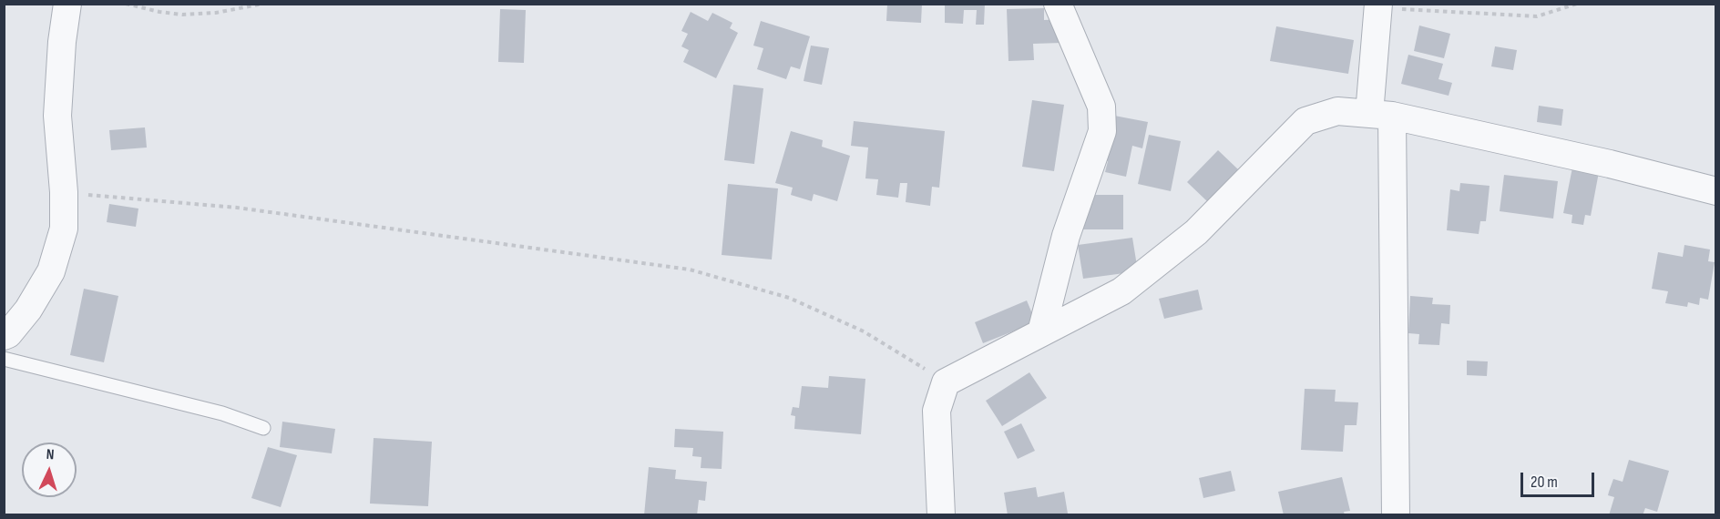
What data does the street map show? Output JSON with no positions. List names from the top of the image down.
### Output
{
  "scale_bar": "20 m",
  "north": "top"
}
